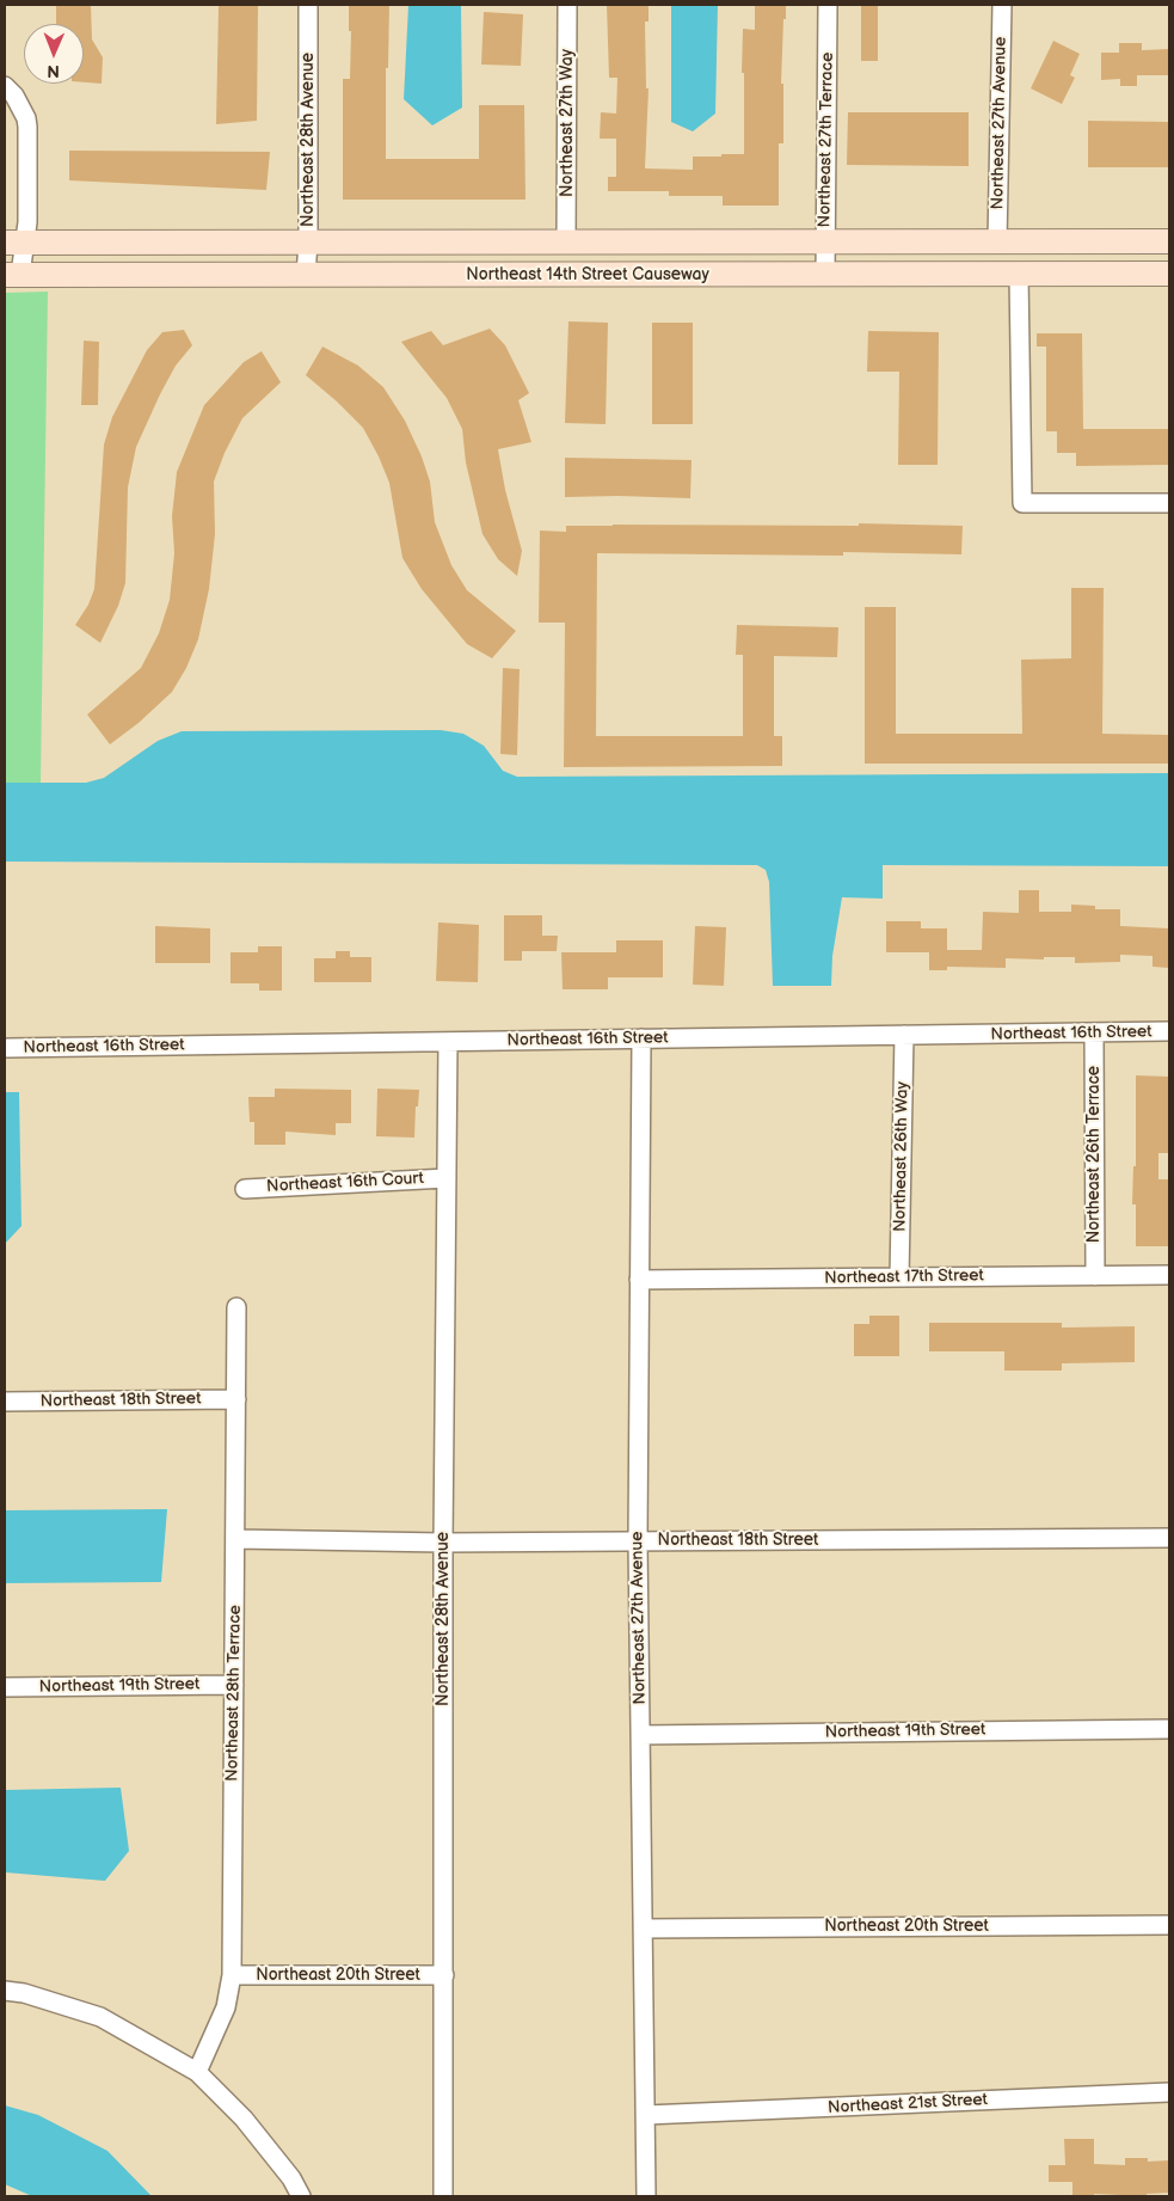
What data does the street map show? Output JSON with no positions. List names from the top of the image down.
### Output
{
  "streets": {
    "main road": ["Northeast 14th Street Causeway"],
    "street": [
      "Northeast 27th Way",
      "Northeast 27th Avenue",
      "Northeast 28th Avenue",
      "Northeast 27th Terrace",
      "Northeast 16th Street",
      "Northeast 26th Terrace",
      "Northeast 26th Way",
      "Northeast 16th Court",
      "Northeast 17th Street",
      "Northeast 18th Street",
      "Northeast 19th Street",
      "Northeast 28th Terrace",
      "Northeast 20th Street",
      "Northeast 21st Street"
    ]
  },
  "crossings": [
    ["Northeast 27th Way", "Northeast 14th Street Causeway"],
    ["Northeast 27th Avenue", "Northeast 14th Street Causeway"],
    ["Northeast 27th Avenue", "Northeast 16th Street"],
    ["Northeast 27th Avenue", "Northeast 17th Street"],
    ["Northeast 27th Avenue", "Northeast 18th Street"],
    ["Northeast 27th Avenue", "Northeast 19th Street"],
    ["Northeast 27th Avenue", "Northeast 20th Street"],
    ["Northeast 27th Avenue", "Northeast 21st Street"],
    ["Northeast 28th Avenue", "Northeast 14th Street Causeway"],
    ["Northeast 28th Avenue", "Northeast 16th Street"],
    ["Northeast 28th Avenue", "Northeast 16th Court"],
    ["Northeast 28th Avenue", "Northeast 18th Street"],
    ["Northeast 28th Avenue", "Northeast 20th Street"],
    ["Northeast 27th Terrace", "Northeast 14th Street Causeway"],
    ["Northeast 16th Street", "Northeast 26th Terrace"],
    ["Northeast 16th Street", "Northeast 26th Way"],
    ["Northeast 26th Terrace", "Northeast 17th Street"],
    ["Northeast 26th Way", "Northeast 17th Street"],
    ["Northeast 18th Street", "Northeast 28th Terrace"],
    ["Northeast 19th Street", "Northeast 28th Terrace"],
    ["Northeast 28th Terrace", "Northeast 20th Street"]
  ],
  "north": "bottom"
}
